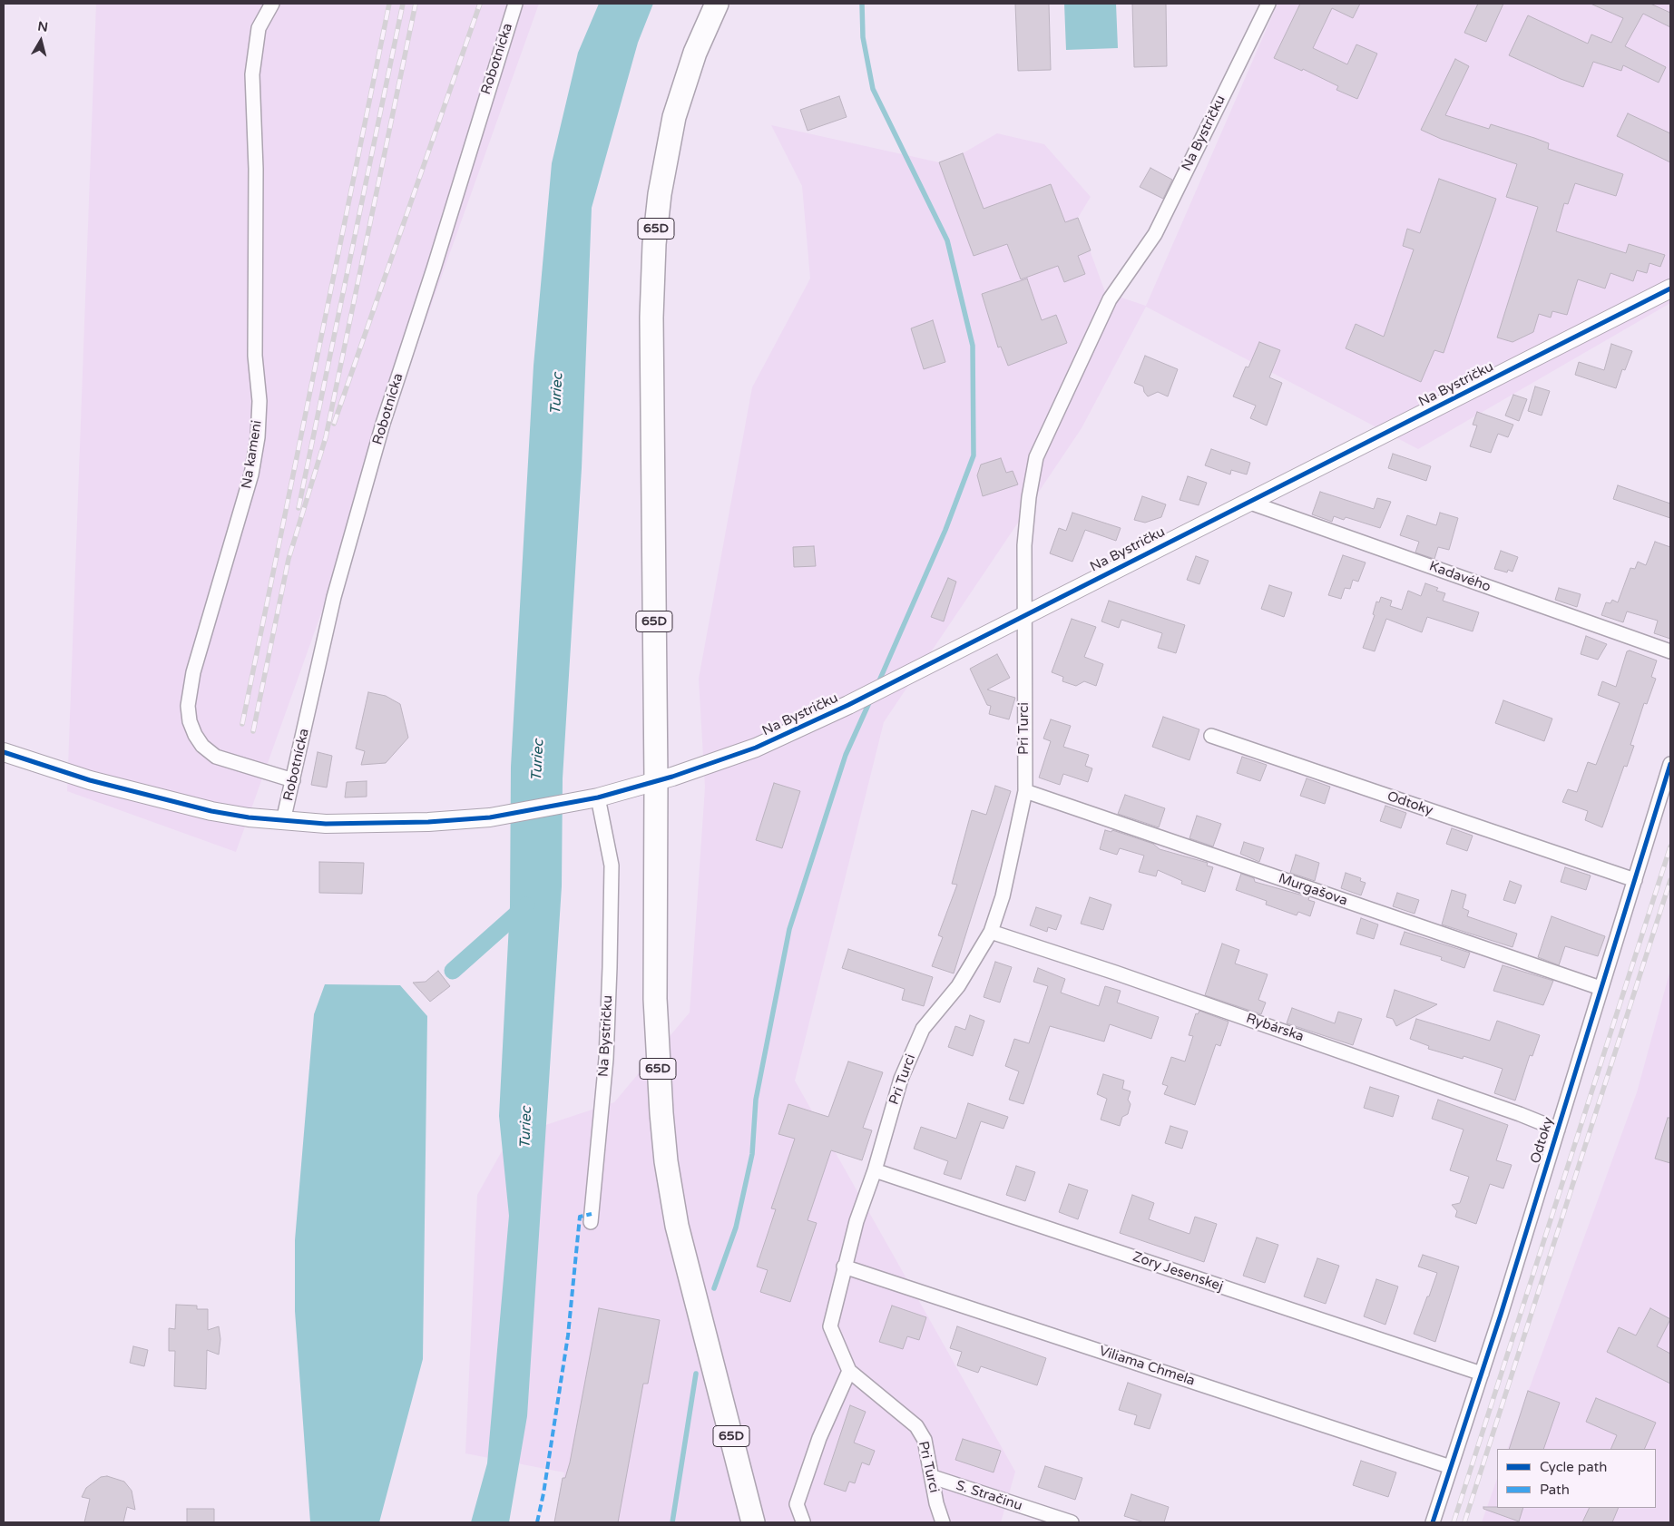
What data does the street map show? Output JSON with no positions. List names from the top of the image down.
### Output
{
  "streets": {
    "main road": ["65D"],
    "street": [
      "Robotnícka",
      "Na Bystričku",
      "Na kameni",
      "Kadavého",
      "Pri Turci",
      "Odtoky",
      "Murgašova",
      "Rybárska",
      "Zory Jesenskej",
      "Viliama Chmela",
      "S. Stračinu"
    ]
  },
  "crossings": [
    ["Robotnícka", "Na kameni"],
    ["Na Bystričku", "65D"],
    ["Na Bystričku", "Kadavého"],
    ["Na Bystričku", "Pri Turci"],
    ["Pri Turci", "Murgašova"],
    ["Pri Turci", "Rybárska"],
    ["Pri Turci", "Zory Jesenskej"],
    ["Pri Turci", "Viliama Chmela"],
    ["Pri Turci", "S. Stračinu"],
    ["Odtoky", "Murgašova"],
    ["Odtoky", "Rybárska"],
    ["Odtoky", "Zory Jesenskej"],
    ["Odtoky", "Viliama Chmela"]
  ],
  "water": ["Turiec"],
  "legend": ["Cycle path", "Path"],
  "north": "top"
}
